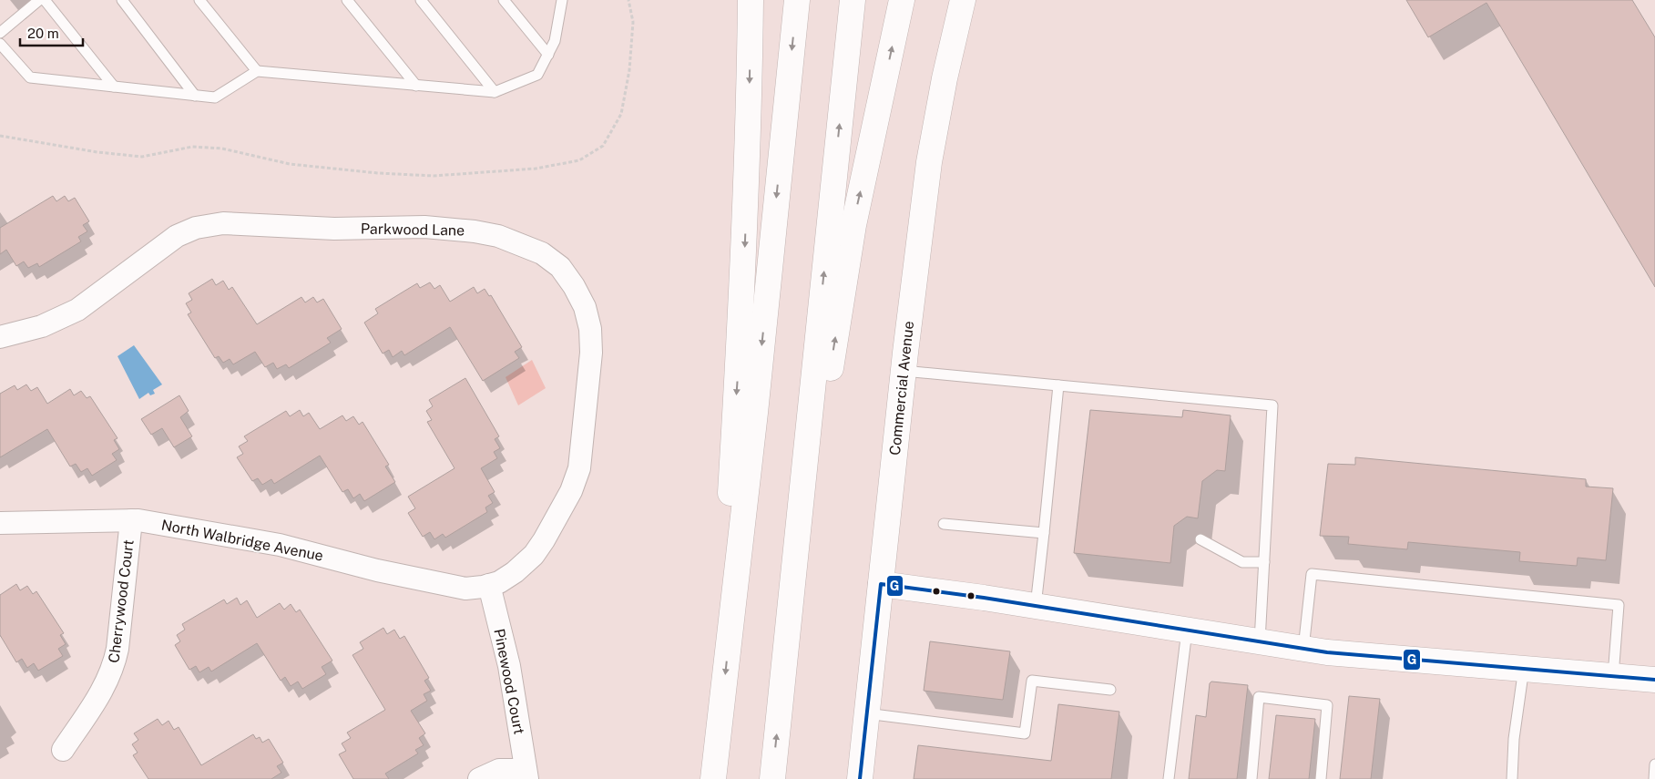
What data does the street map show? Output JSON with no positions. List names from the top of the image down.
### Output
{
  "streets": {
    "main road": ["Commercial Avenue"],
    "street": [
      "Parkwood Lane",
      "North Walbridge Avenue",
      "Cherrywood Court",
      "Pinewood Court"
    ]
  },
  "crossings": [
    ["Parkwood Lane", "North Walbridge Avenue"],
    ["North Walbridge Avenue", "Cherrywood Court"],
    ["North Walbridge Avenue", "Pinewood Court"]
  ],
  "lines": ["transit line G"],
  "scale_bar": "20 m"
}
